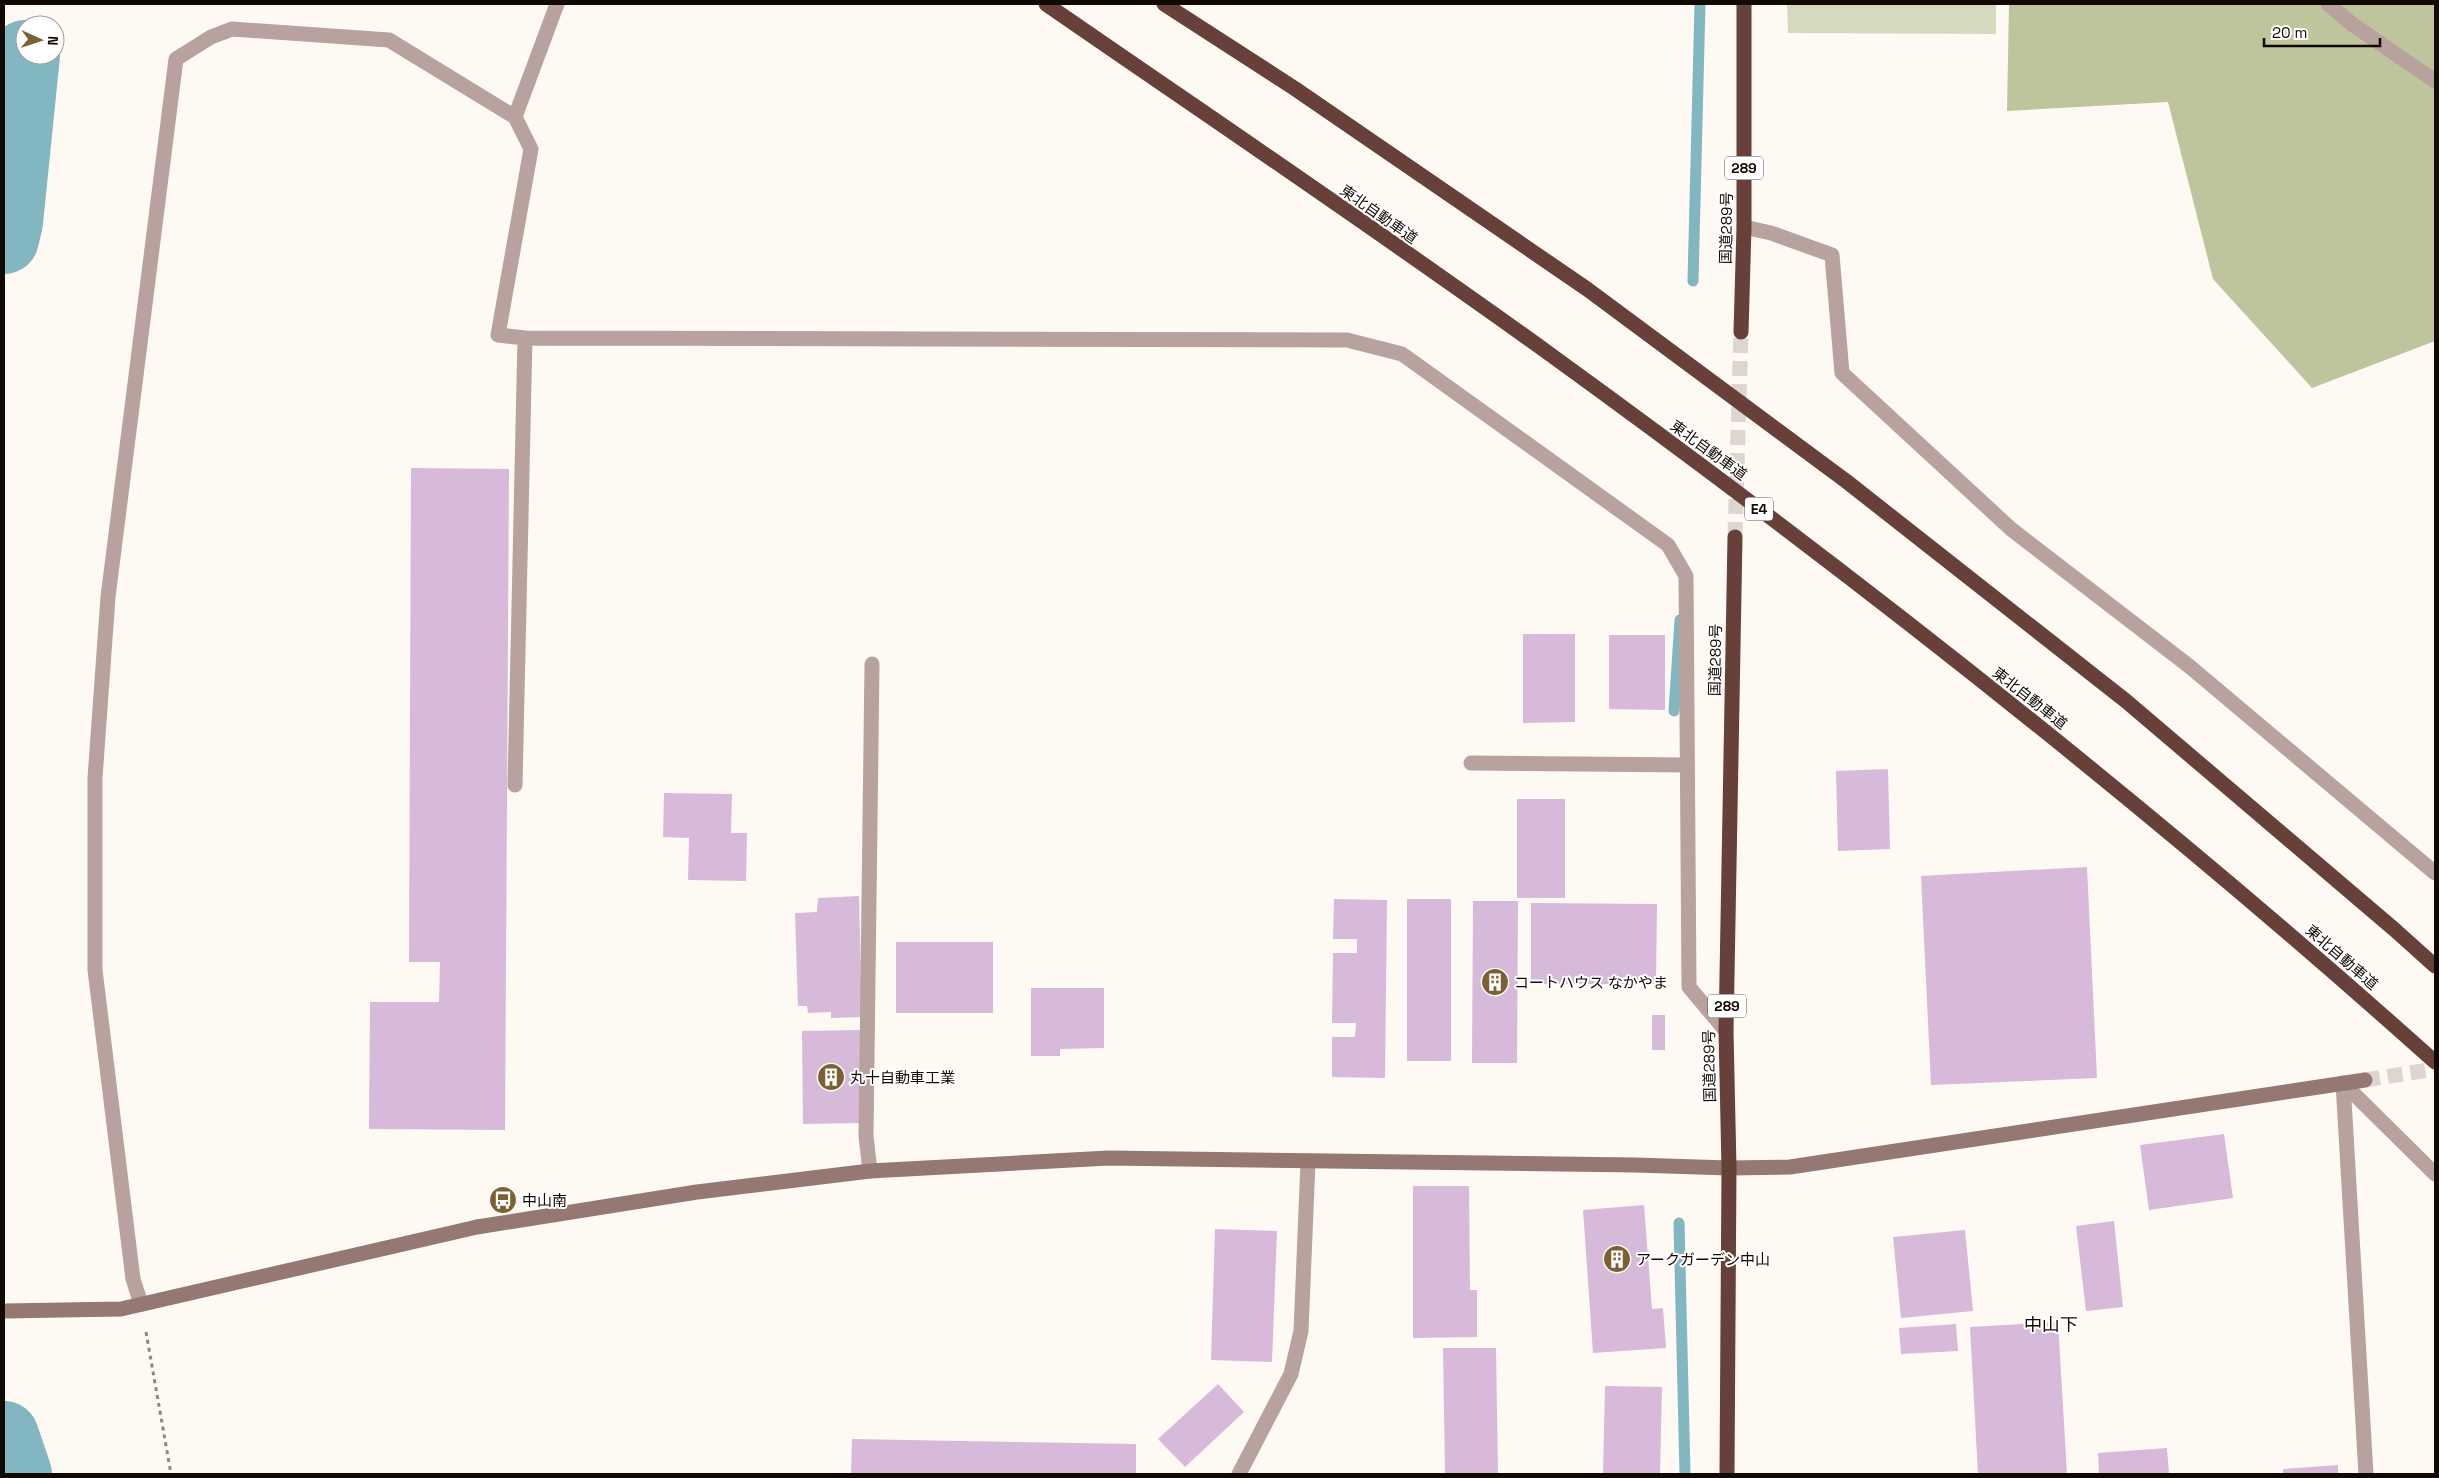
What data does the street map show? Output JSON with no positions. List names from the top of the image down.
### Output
{
  "streets": {
    "highway": [
      "289",
      "東北自動車道",
      "国道289号",
      "E4"
    ]
  },
  "districts": ["中山下"],
  "places": {
    "building": ["コートハウス なかやま", "丸十自動車工業", "アークガーデン中山"],
    "bus stop": ["中山南"]
  },
  "scale_bar": "20 m",
  "north": "right"
}
